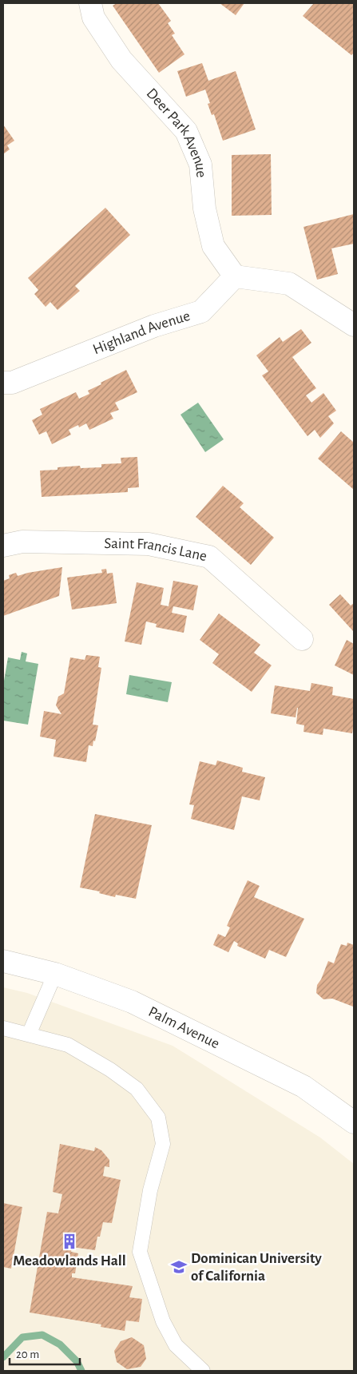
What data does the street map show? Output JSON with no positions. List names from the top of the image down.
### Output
{
  "streets": {
    "street": [
      "Deer Park Avenue",
      "Highland Avenue",
      "Saint Francis Lane",
      "Palm Avenue"
    ]
  },
  "crossings": [
    ["Deer Park Avenue", "Highland Avenue"]
  ],
  "places": {
    "building": ["Meadowlands Hall"],
    "school or university": ["Dominican University of California"]
  },
  "scale_bar": "20 m"
}
